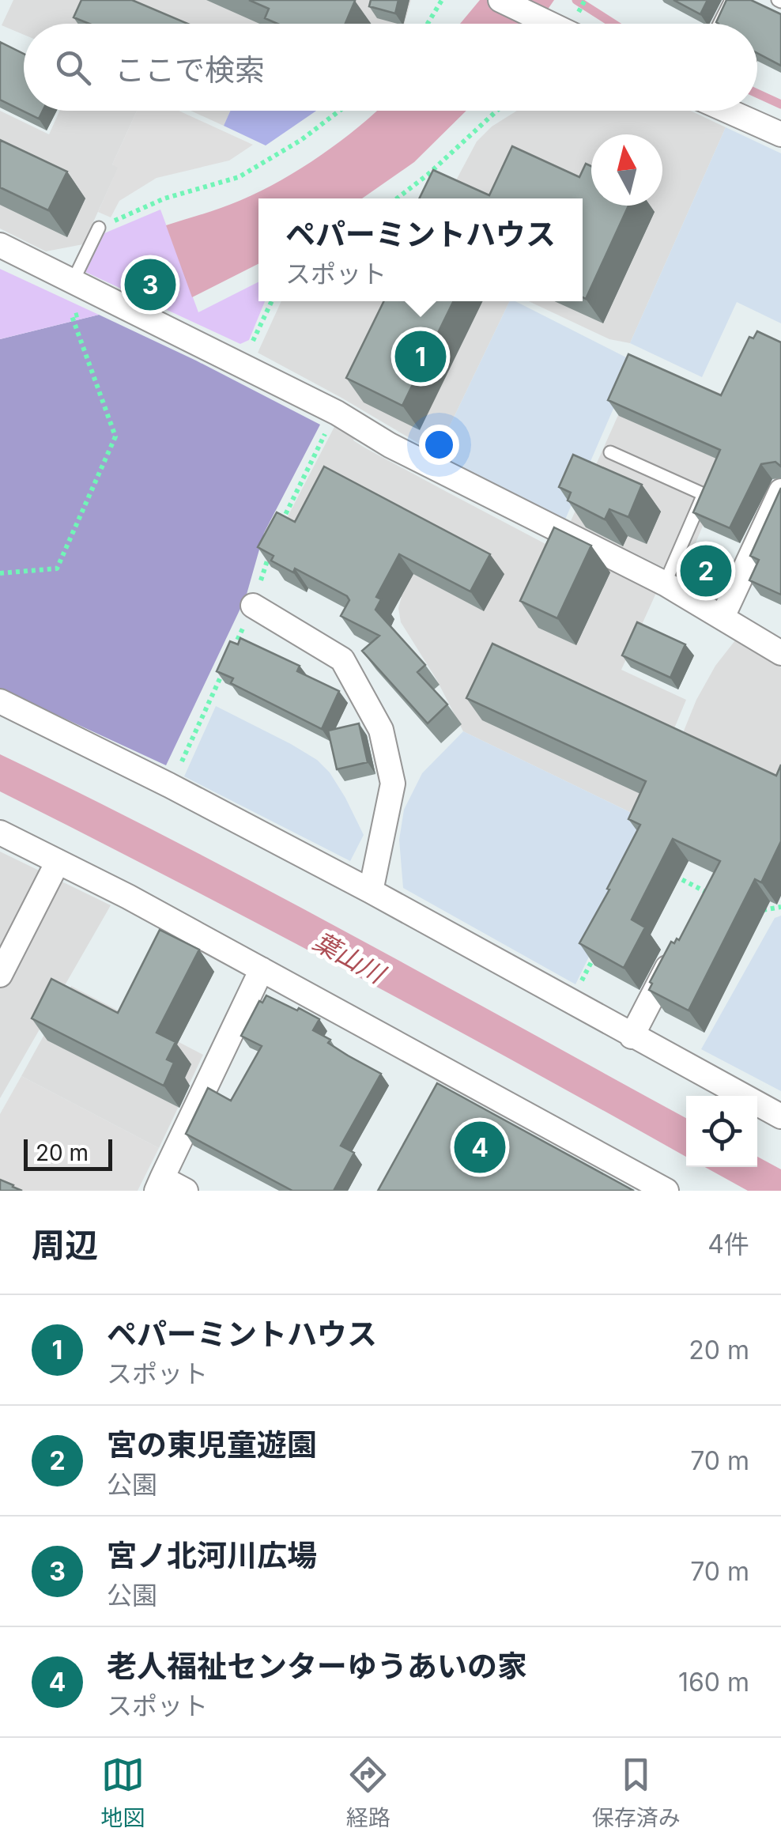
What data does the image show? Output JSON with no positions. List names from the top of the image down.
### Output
{
  "water": ["葉山川"],
  "scale_bar": "20 m",
  "north": "top",
  "page": {
    "search": "ここで検索",
    "popup": ["ペパーミントハウス", "スポット"],
    "pins": [
      "3",
      "1",
      "2",
      "4"
    ],
    "scale": "20 m",
    "heading": ["周辺", "4件"],
    "list": [
      {
        "mark": "1",
        "name": "ペパーミントハウス",
        "note": "スポット",
        "value": "20 m"
      },
      {
        "mark": "2",
        "name": "宮の東児童遊園",
        "note": "公園",
        "value": "70 m"
      },
      {
        "mark": "3",
        "name": "宮ノ北河川広場",
        "note": "公園",
        "value": "70 m"
      },
      {
        "mark": "4",
        "name": "老人福祉センターゆうあいの家",
        "note": "スポット",
        "value": "160 m"
      }
    ],
    "nav": ["地図", "経路", "保存済み"]
  }
}
